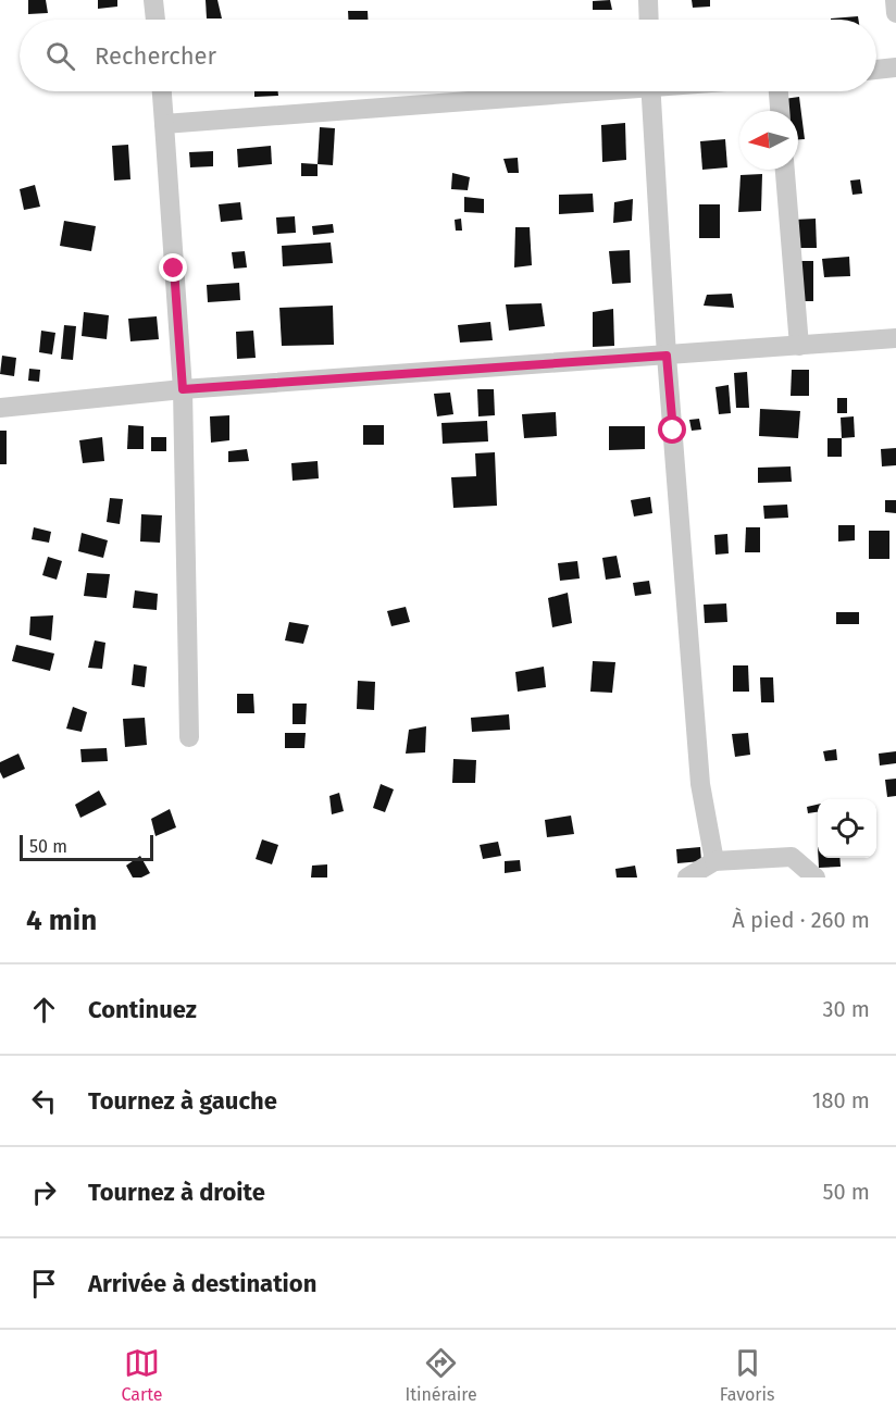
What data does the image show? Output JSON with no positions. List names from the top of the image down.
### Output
{
  "scale_bar": "50 m",
  "north": "left",
  "page": {
    "search": "Rechercher",
    "scale": "50 m",
    "heading": ["4 min", "À pied · 260 m"],
    "list": [
      ["Continuez", "30 m"],
      ["Tournez à gauche", "180 m"],
      ["Tournez à droite", "50 m"],
      "Arrivée à destination"
    ],
    "nav": ["Carte", "Itinéraire", "Favoris"]
  }
}
